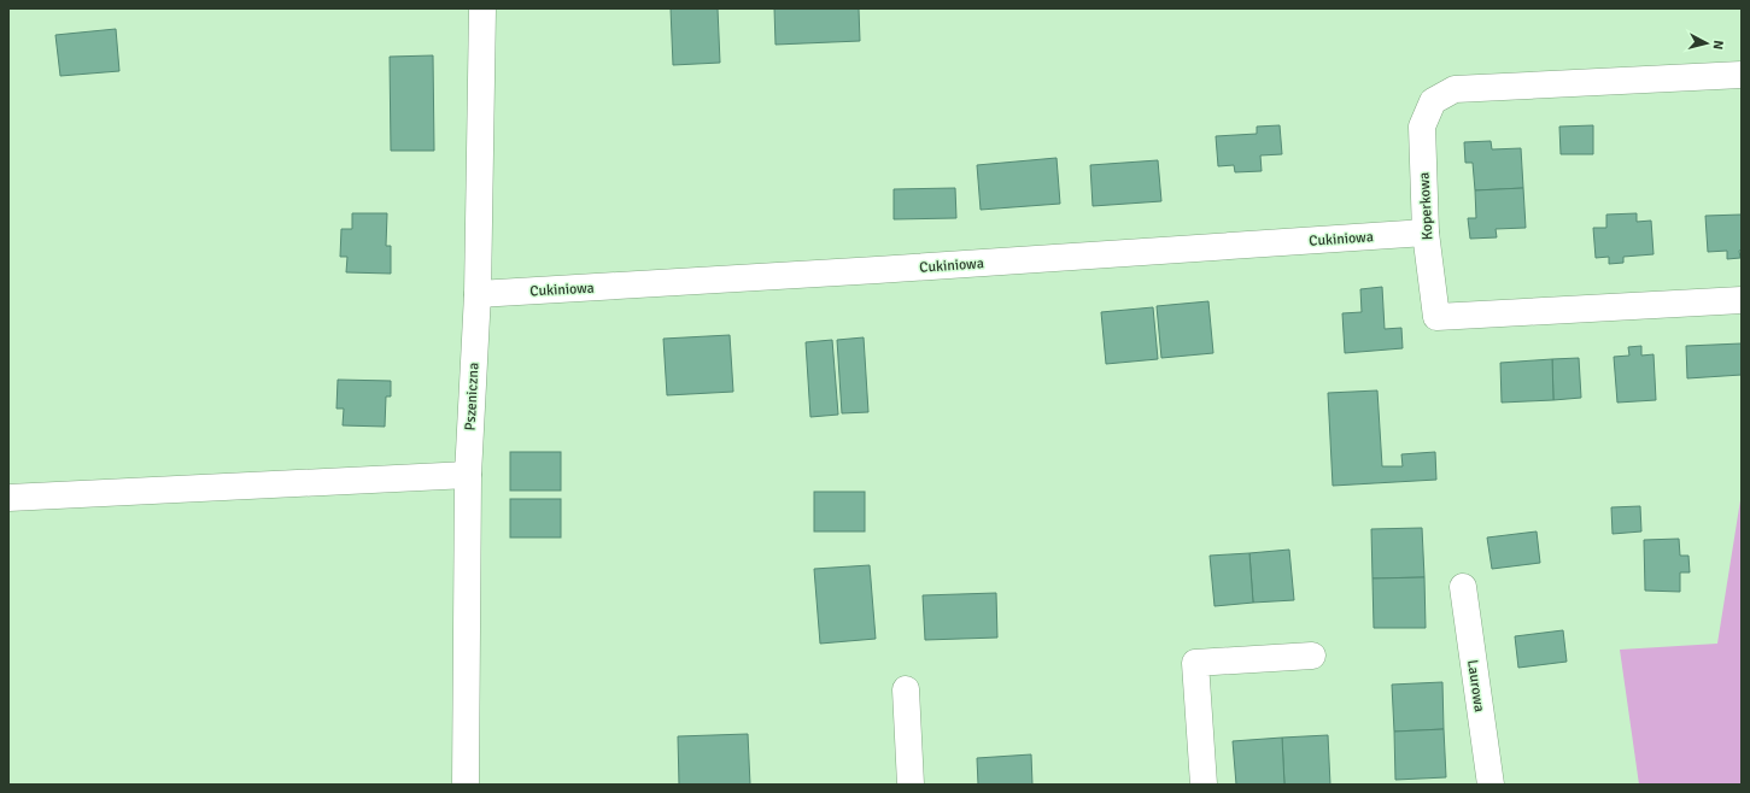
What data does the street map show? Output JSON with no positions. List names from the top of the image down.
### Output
{
  "streets": {
    "street": [
      "Koperkowa",
      "Cukiniowa",
      "Pszeniczna",
      "Laurowa"
    ]
  },
  "crossings": [
    ["Koperkowa", "Cukiniowa"],
    ["Cukiniowa", "Pszeniczna"]
  ],
  "north": "right"
}
